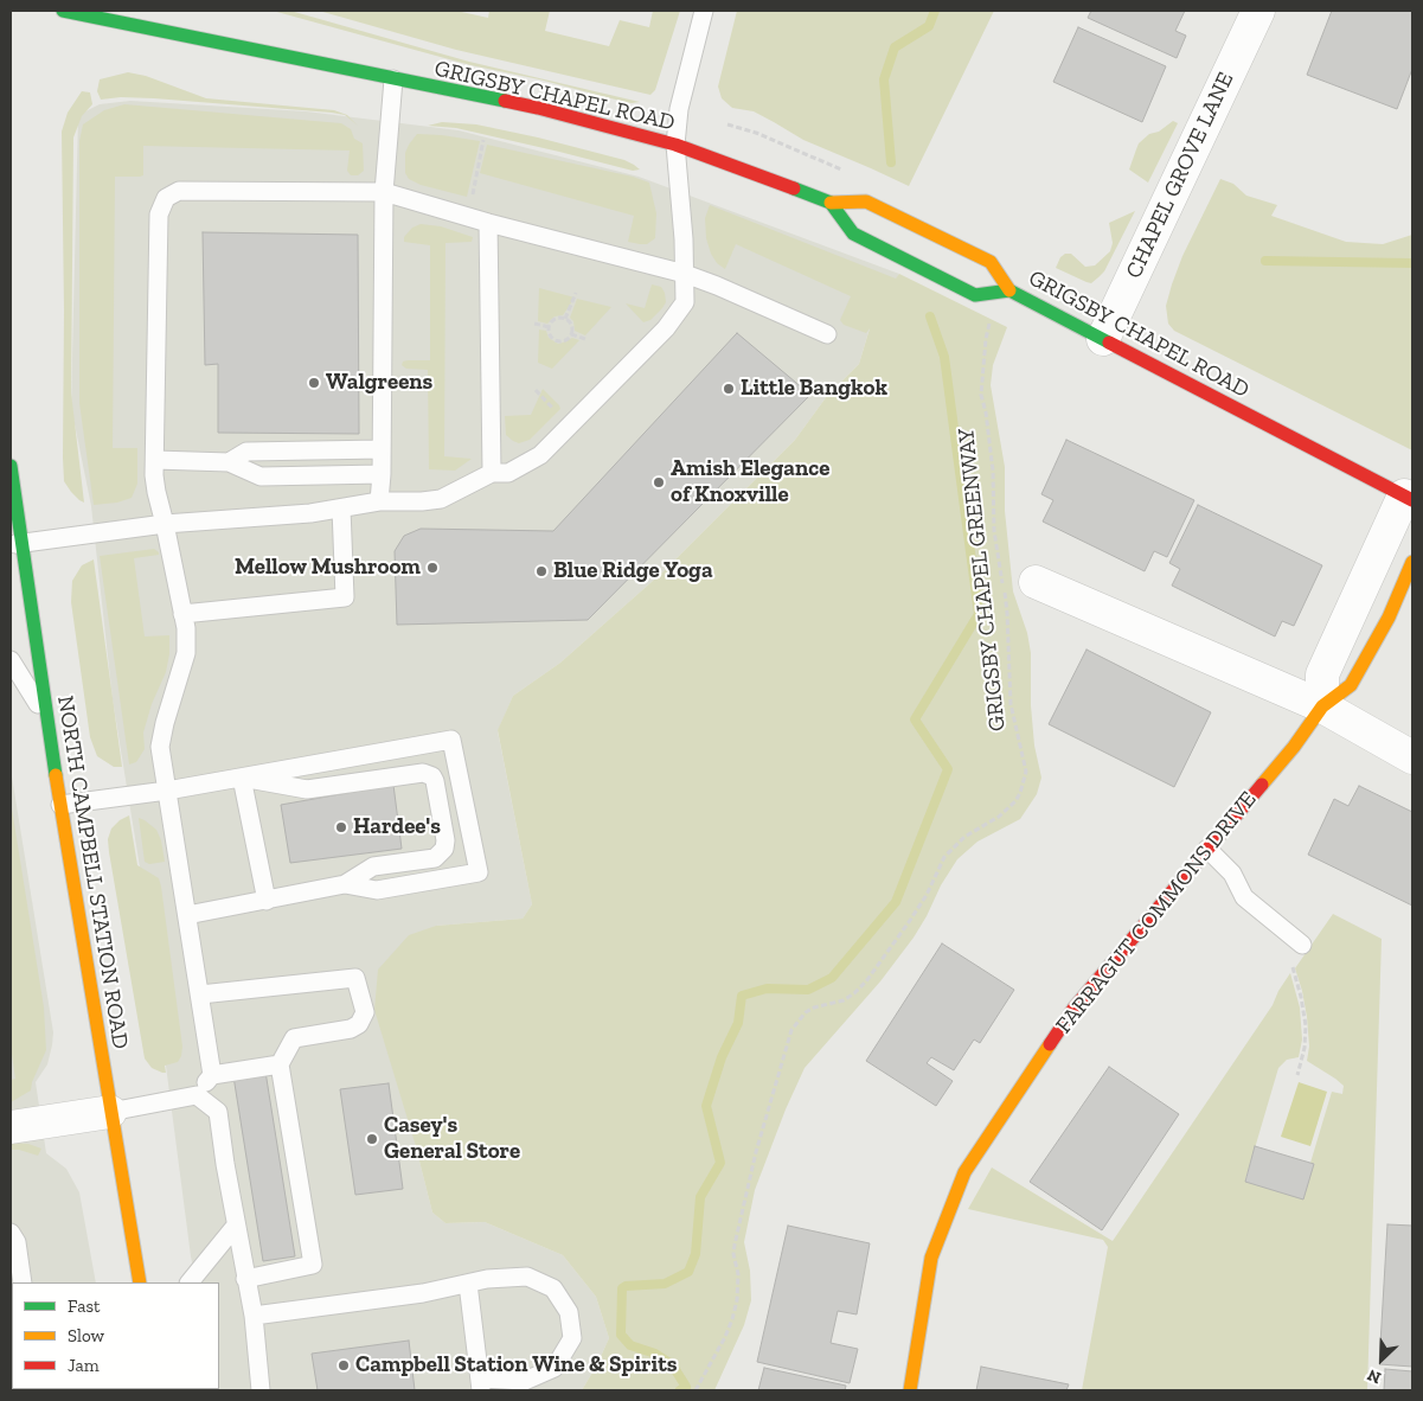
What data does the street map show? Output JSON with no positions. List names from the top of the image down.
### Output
{
  "streets": {
    "street": [
      "GRIGSBY CHAPEL ROAD",
      "CHAPEL GROVE LANE",
      "NORTH CAMPBELL STATION ROAD",
      "FARRAGUT COMMONS DRIVE"
    ],
    "path": ["GRIGSBY CHAPEL GREENWAY"]
  },
  "crossings": [
    ["GRIGSBY CHAPEL ROAD", "CHAPEL GROVE LANE"]
  ],
  "places": [
    "Walgreens",
    "Little Bangkok",
    "Amish Elegance of Knoxville",
    "Mellow Mushroom",
    "Blue Ridge Yoga",
    "Hardee's",
    "Casey's General Store",
    "Campbell Station Wine & Spirits"
  ],
  "legend": ["Fast", "Slow", "Jam"],
  "north": "bottom left"
}
